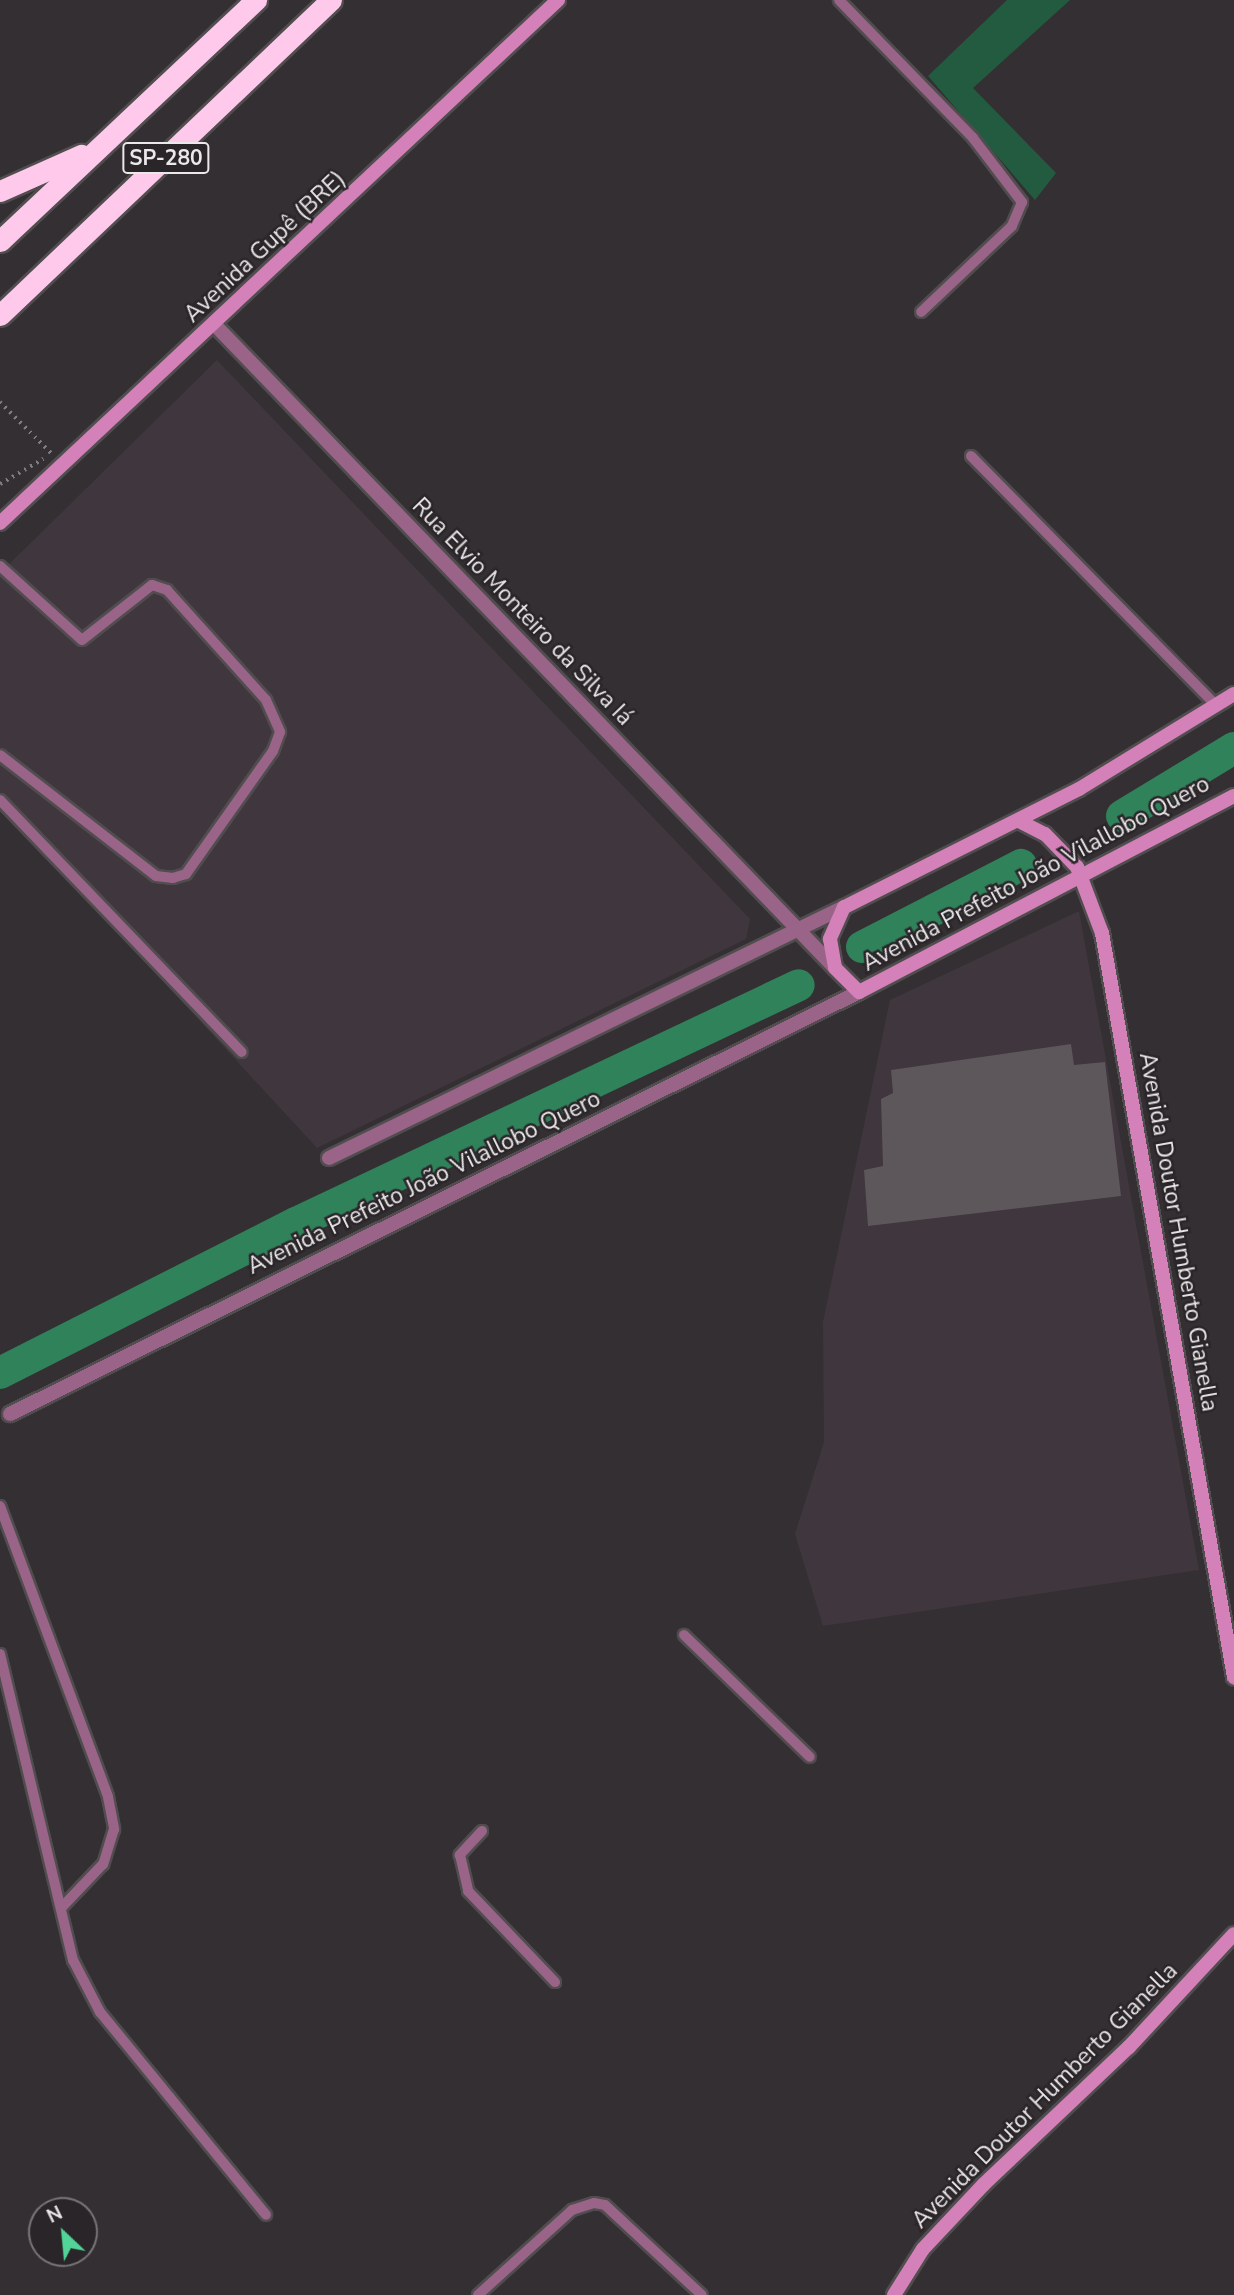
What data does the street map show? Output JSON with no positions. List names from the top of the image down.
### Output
{
  "streets": {
    "highway": ["SP-280"],
    "main road": ["Avenida Gupê (BRE)", "Avenida Prefeito João Vilallobo Quero", "Avenida Doutor Humberto Gianella"],
    "street": ["Rua Elvio Monteiro da Silva Iá"]
  },
  "crossings": [
    ["Avenida Gupê (BRE)", "Rua Elvio Monteiro da Silva Iá"],
    ["Rua Elvio Monteiro da Silva Iá", "Avenida Prefeito João Vilallobo Quero"],
    ["Avenida Prefeito João Vilallobo Quero", "Avenida Doutor Humberto Gianella"]
  ],
  "north": "top left"
}
